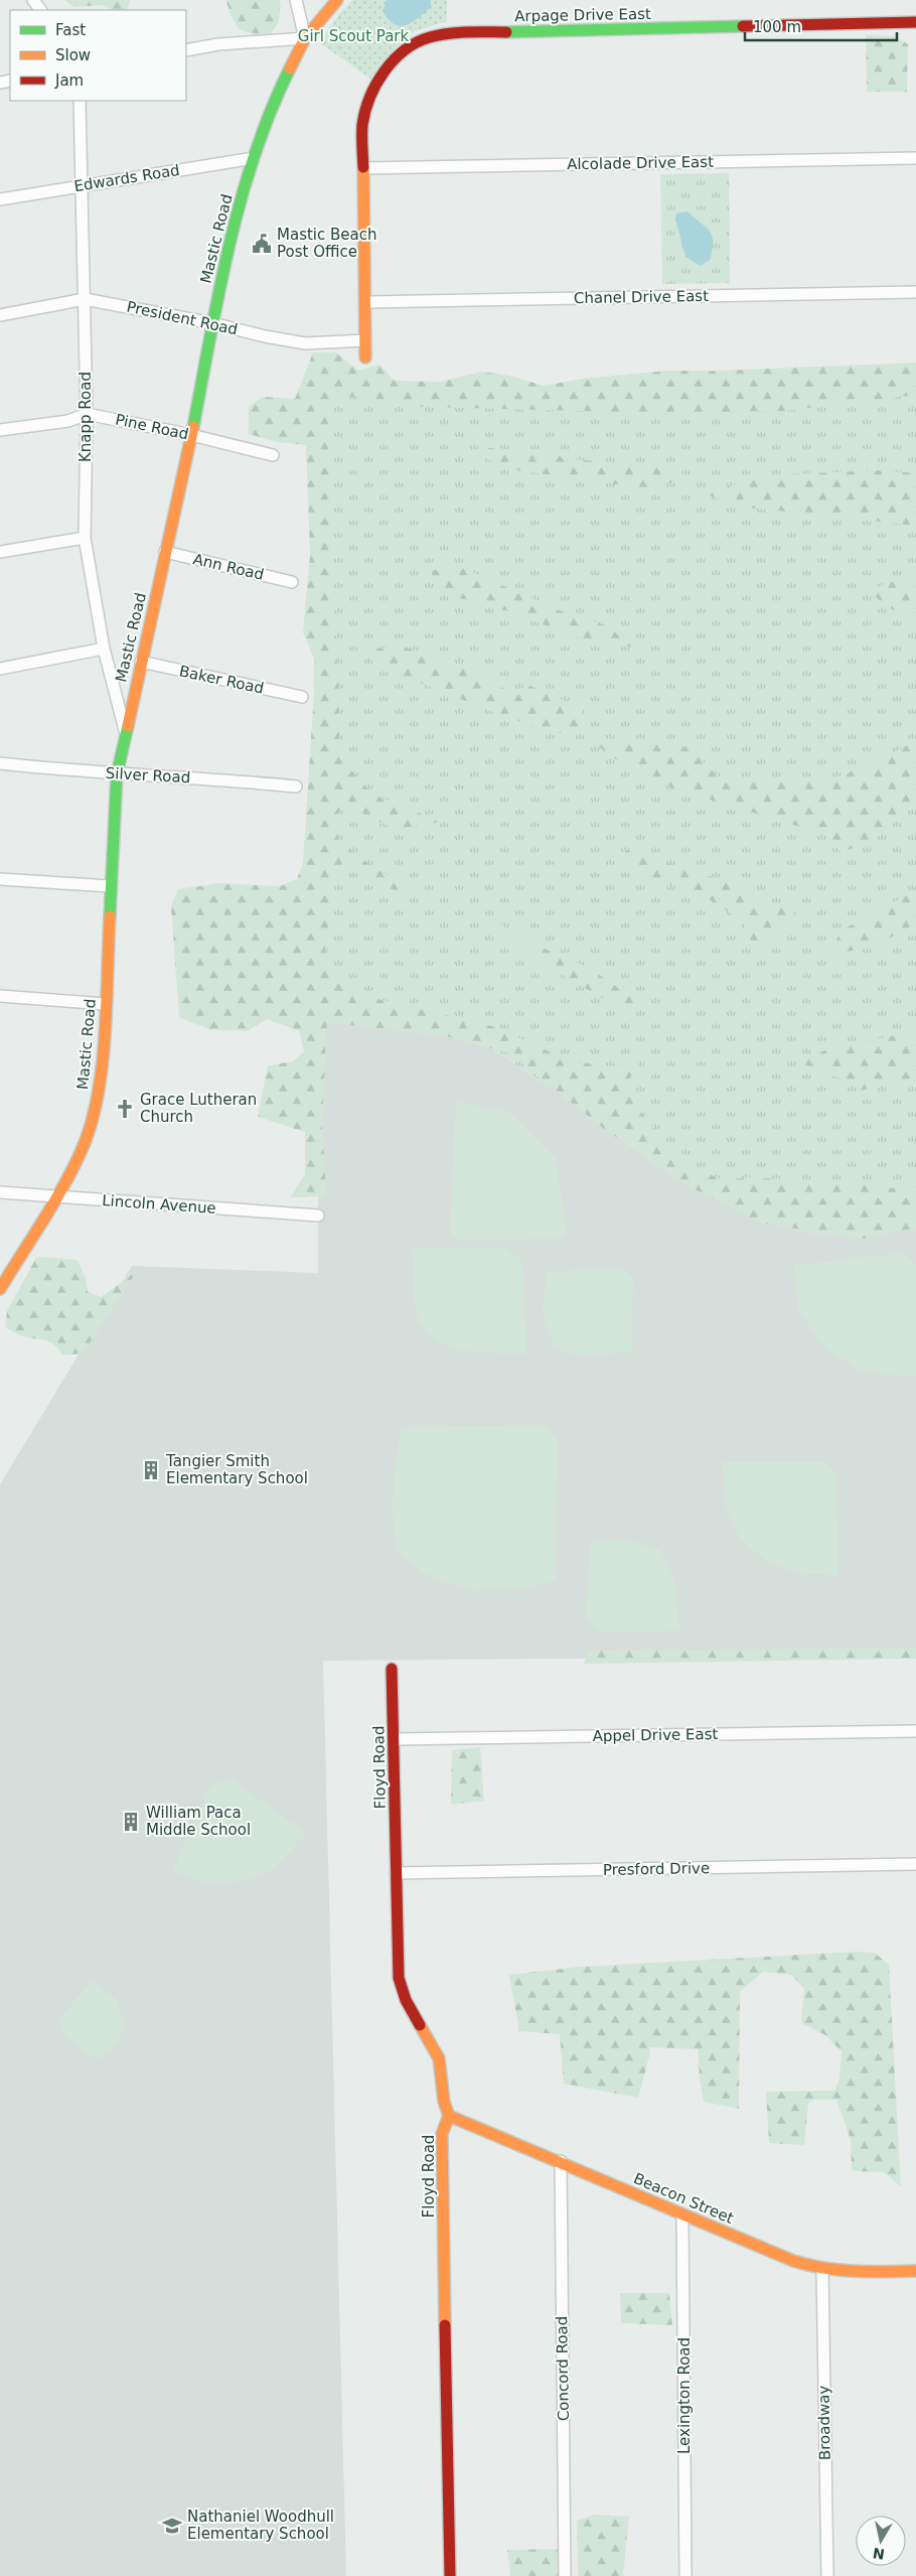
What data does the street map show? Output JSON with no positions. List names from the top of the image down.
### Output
{
  "streets": {
    "street": [
      "Arpage Drive East",
      "Alcolade Drive East",
      "Edwards Road",
      "Mastic Road",
      "Chanel Drive East",
      "President Road",
      "Knapp Road",
      "Pine Road",
      "Ann Road",
      "Baker Road",
      "Silver Road",
      "Lincoln Avenue",
      "Appel Drive East",
      "Floyd Road",
      "Presford Drive",
      "Beacon Street",
      "Concord Road",
      "Lexington Road",
      "Broadway"
    ]
  },
  "crossings": [
    ["Arpage Drive East", "Alcolade Drive East"],
    ["Edwards Road", "Mastic Road"],
    ["Edwards Road", "Knapp Road"],
    ["Mastic Road", "President Road"],
    ["Mastic Road", "Knapp Road"],
    ["Mastic Road", "Pine Road"],
    ["Mastic Road", "Ann Road"],
    ["Mastic Road", "Baker Road"],
    ["Mastic Road", "Silver Road"],
    ["Mastic Road", "Lincoln Avenue"],
    ["President Road", "Knapp Road"],
    ["Knapp Road", "Pine Road"],
    ["Appel Drive East", "Floyd Road"],
    ["Floyd Road", "Presford Drive"],
    ["Floyd Road", "Beacon Street"],
    ["Beacon Street", "Concord Road"],
    ["Beacon Street", "Lexington Road"],
    ["Beacon Street", "Broadway"]
  ],
  "parks": ["Girl Scout Park"],
  "places": {
    "public building": ["Mastic Beach Post Office"],
    "church": ["Grace Lutheran Church"],
    "building": ["Tangier Smith Elementary School", "William Paca Middle School"],
    "school or university": ["Nathaniel Woodhull Elementary School"]
  },
  "legend": ["Fast", "Slow", "Jam"],
  "scale_bar": "100 m",
  "north": "bottom"
}
